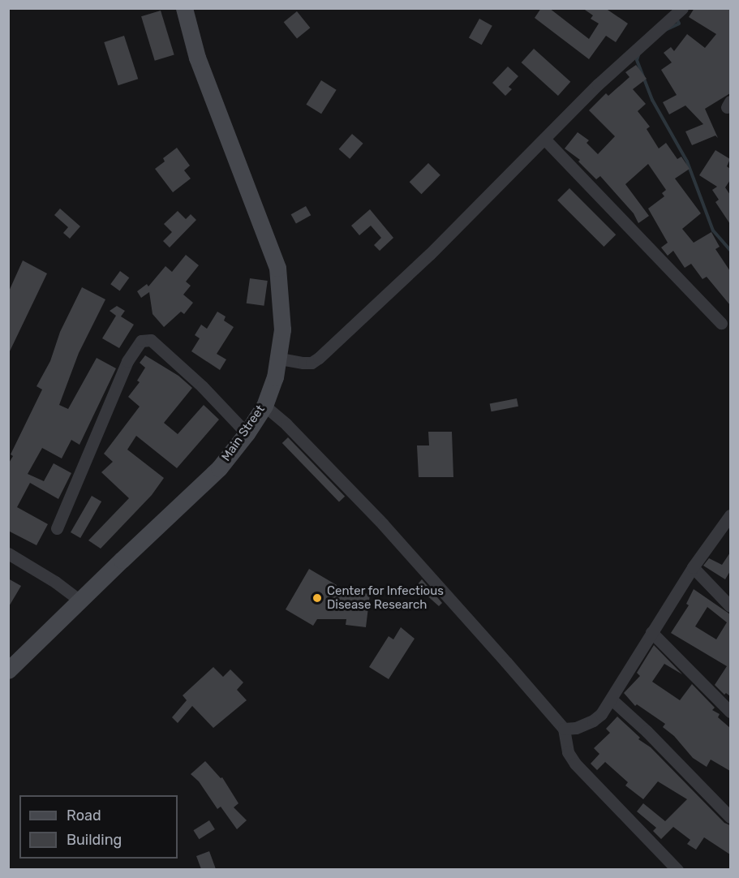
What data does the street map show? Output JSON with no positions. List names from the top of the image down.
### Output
{
  "streets": {
    "main road": ["Main Street"]
  },
  "places": ["Center for Infectious Disease Research"],
  "legend": ["Road", "Building"]
}
